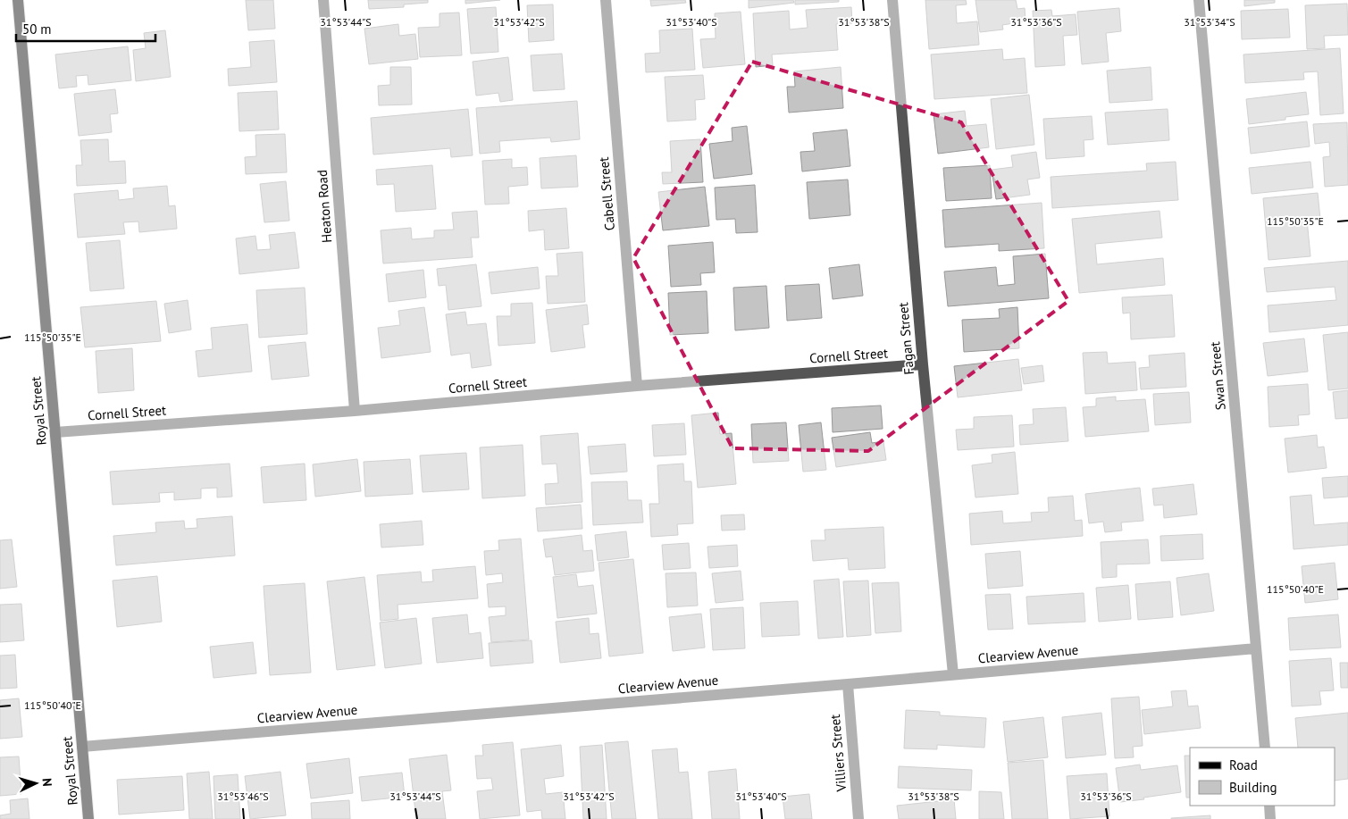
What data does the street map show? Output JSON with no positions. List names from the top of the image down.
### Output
{
  "streets": {
    "main road": ["Royal Street"],
    "street": [
      "Cabell Street",
      "Heaton Road",
      "Fagan Street",
      "Cornell Street",
      "Swan Street",
      "Clearview Avenue",
      "Villiers Street"
    ]
  },
  "crossings": [
    ["Cabell Street", "Cornell Street"],
    ["Heaton Road", "Cornell Street"],
    ["Fagan Street", "Cornell Street"],
    ["Fagan Street", "Clearview Avenue"],
    ["Cornell Street", "Royal Street"],
    ["Swan Street", "Clearview Avenue"],
    ["Royal Street", "Clearview Avenue"],
    ["Clearview Avenue", "Villiers Street"]
  ],
  "legend": ["Road", "Building"],
  "scale_bar": "50 m",
  "north": "right",
  "coordinates": [
    "31°53'44\"S",
    "31°53'42\"S",
    "31°53'40\"S",
    "31°53'38\"S",
    "31°53'36\"S",
    "31°53'34\"S",
    "115°50'35\"E",
    "115°50'40\"E",
    "31°53'46\"S"
  ]
}
